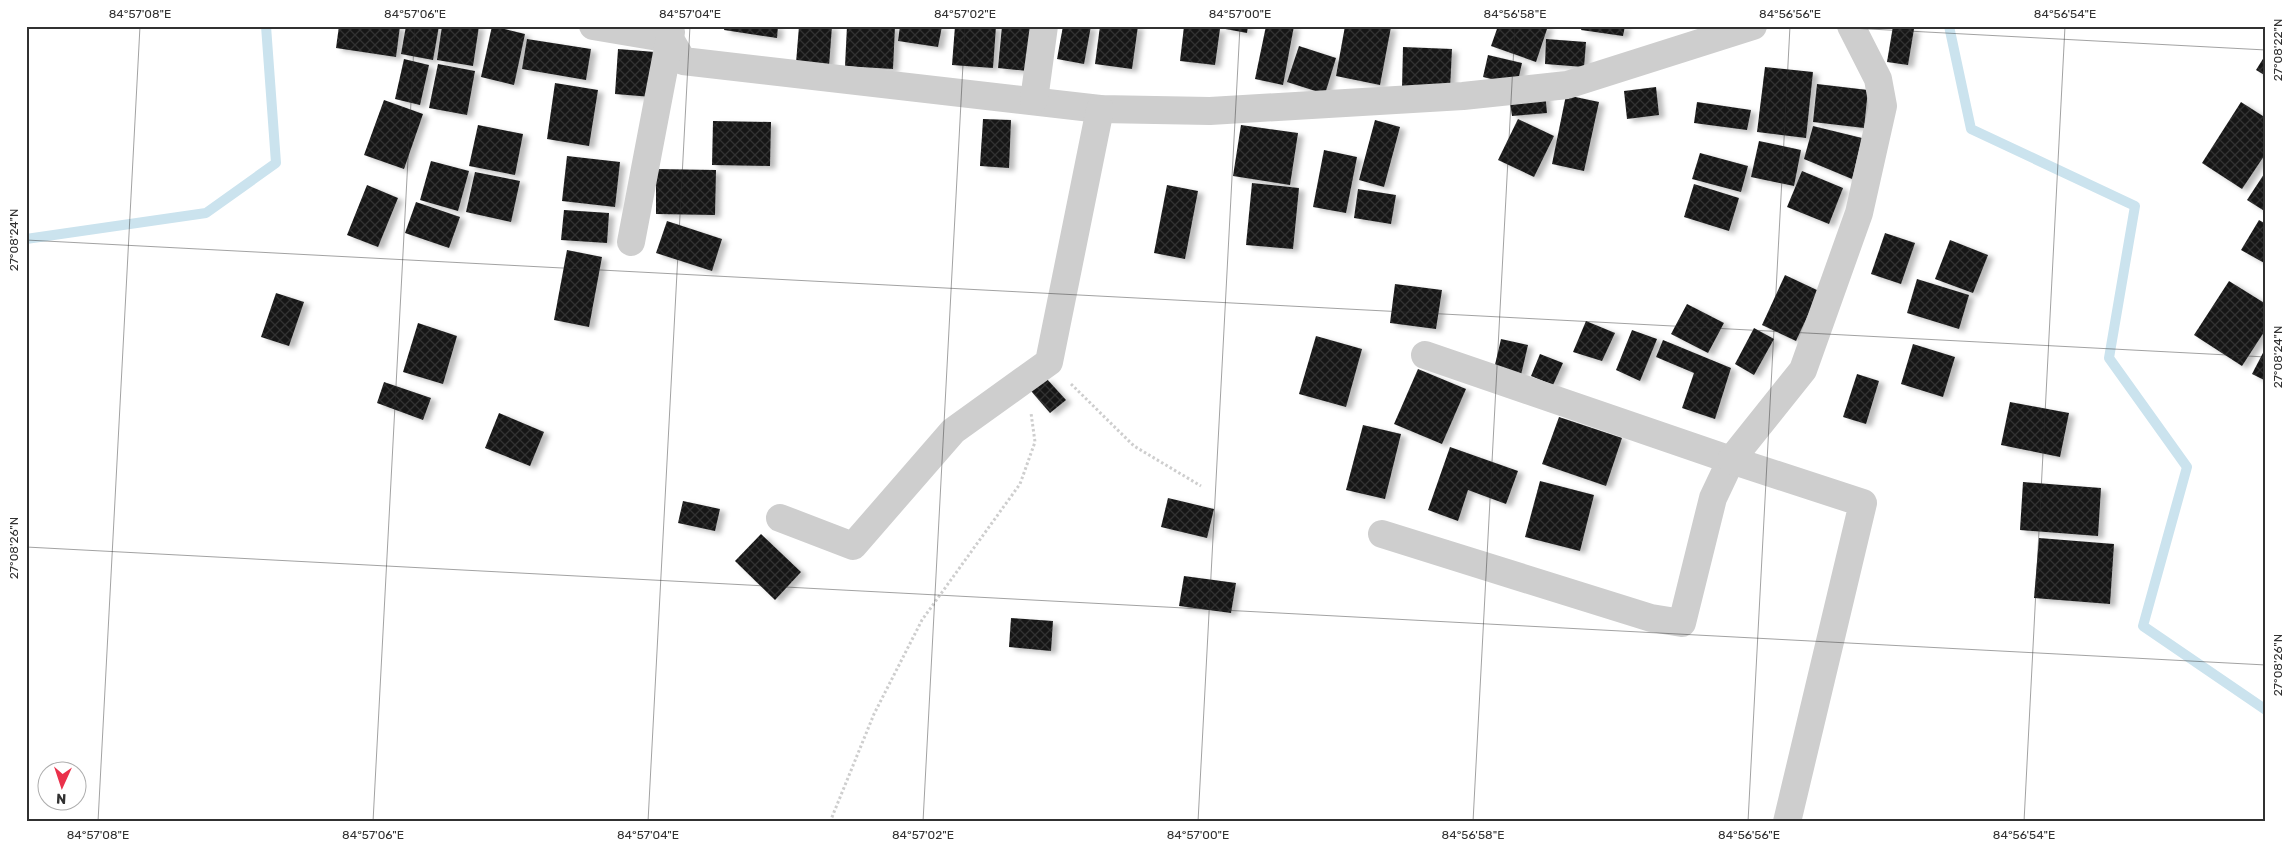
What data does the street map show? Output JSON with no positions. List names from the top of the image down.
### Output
{
  "north": "bottom",
  "coordinates": [
    "84°57'08\"E",
    "84°57'06\"E",
    "84°57'04\"E",
    "84°57'02\"E",
    "84°57'00\"E",
    "84°56'58\"E",
    "84°56'56\"E",
    "84°56'54\"E",
    "27°08'22\"N",
    "27°08'24\"N",
    "27°08'26\"N"
  ]
}
